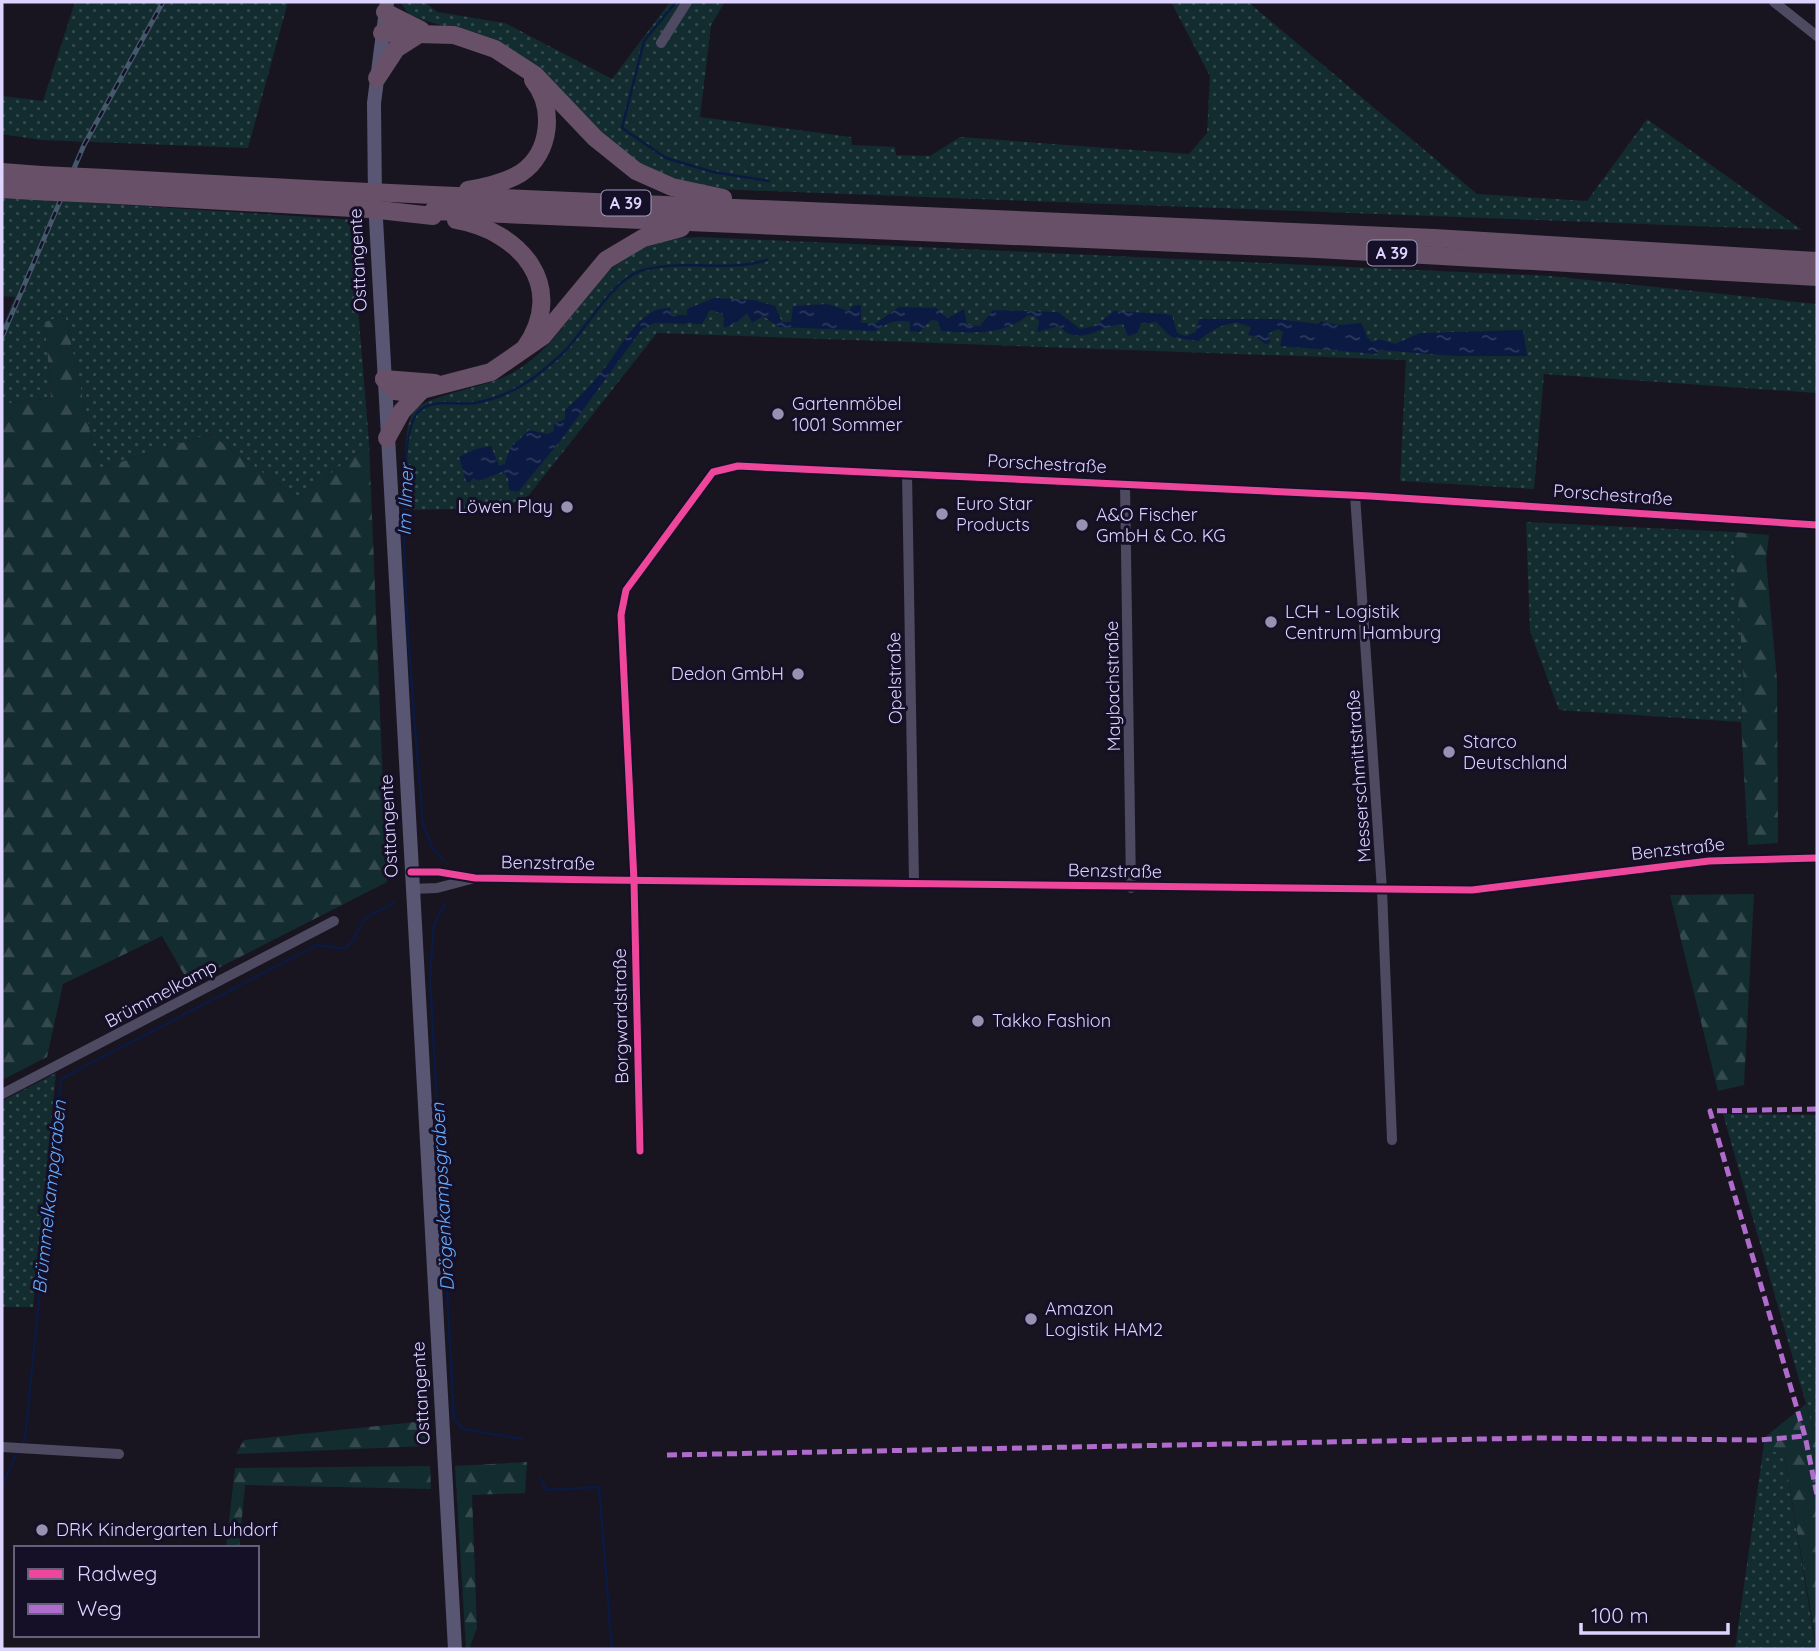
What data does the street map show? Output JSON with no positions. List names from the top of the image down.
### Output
{
  "streets": {
    "highway": ["A 39"],
    "street": [
      "Osttangente",
      "Porschestraße",
      "Opelstraße",
      "Maybachstraße",
      "Messerschmittstraße",
      "Benzstraße",
      "Brümmelkamp",
      "Borgwardstraße"
    ]
  },
  "crossings": [
    ["Osttangente", "Benzstraße"],
    ["Porschestraße", "Opelstraße"],
    ["Porschestraße", "Maybachstraße"],
    ["Porschestraße", "Messerschmittstraße"],
    ["Porschestraße", "Benzstraße"],
    ["Porschestraße", "Borgwardstraße"],
    ["Opelstraße", "Benzstraße"],
    ["Maybachstraße", "Benzstraße"],
    ["Messerschmittstraße", "Benzstraße"],
    ["Benzstraße", "Borgwardstraße"]
  ],
  "water": ["Im Ilmer", "Brümmelkampgraben", "Drögenkampsgraben"],
  "places": [
    "Gartenmöbel 1001 Sommer",
    "Löwen Play",
    "Euro Star Products",
    "A&O Fischer GmbH & Co. KG",
    "LCH - Logistik Centrum Hamburg",
    "Dedon GmbH",
    "Starco Deutschland",
    "Takko Fashion",
    "Amazon Logistik HAM2",
    "DRK Kindergarten Luhdorf"
  ],
  "legend": ["Radweg", "Weg"],
  "scale_bar": "100 m"
}
